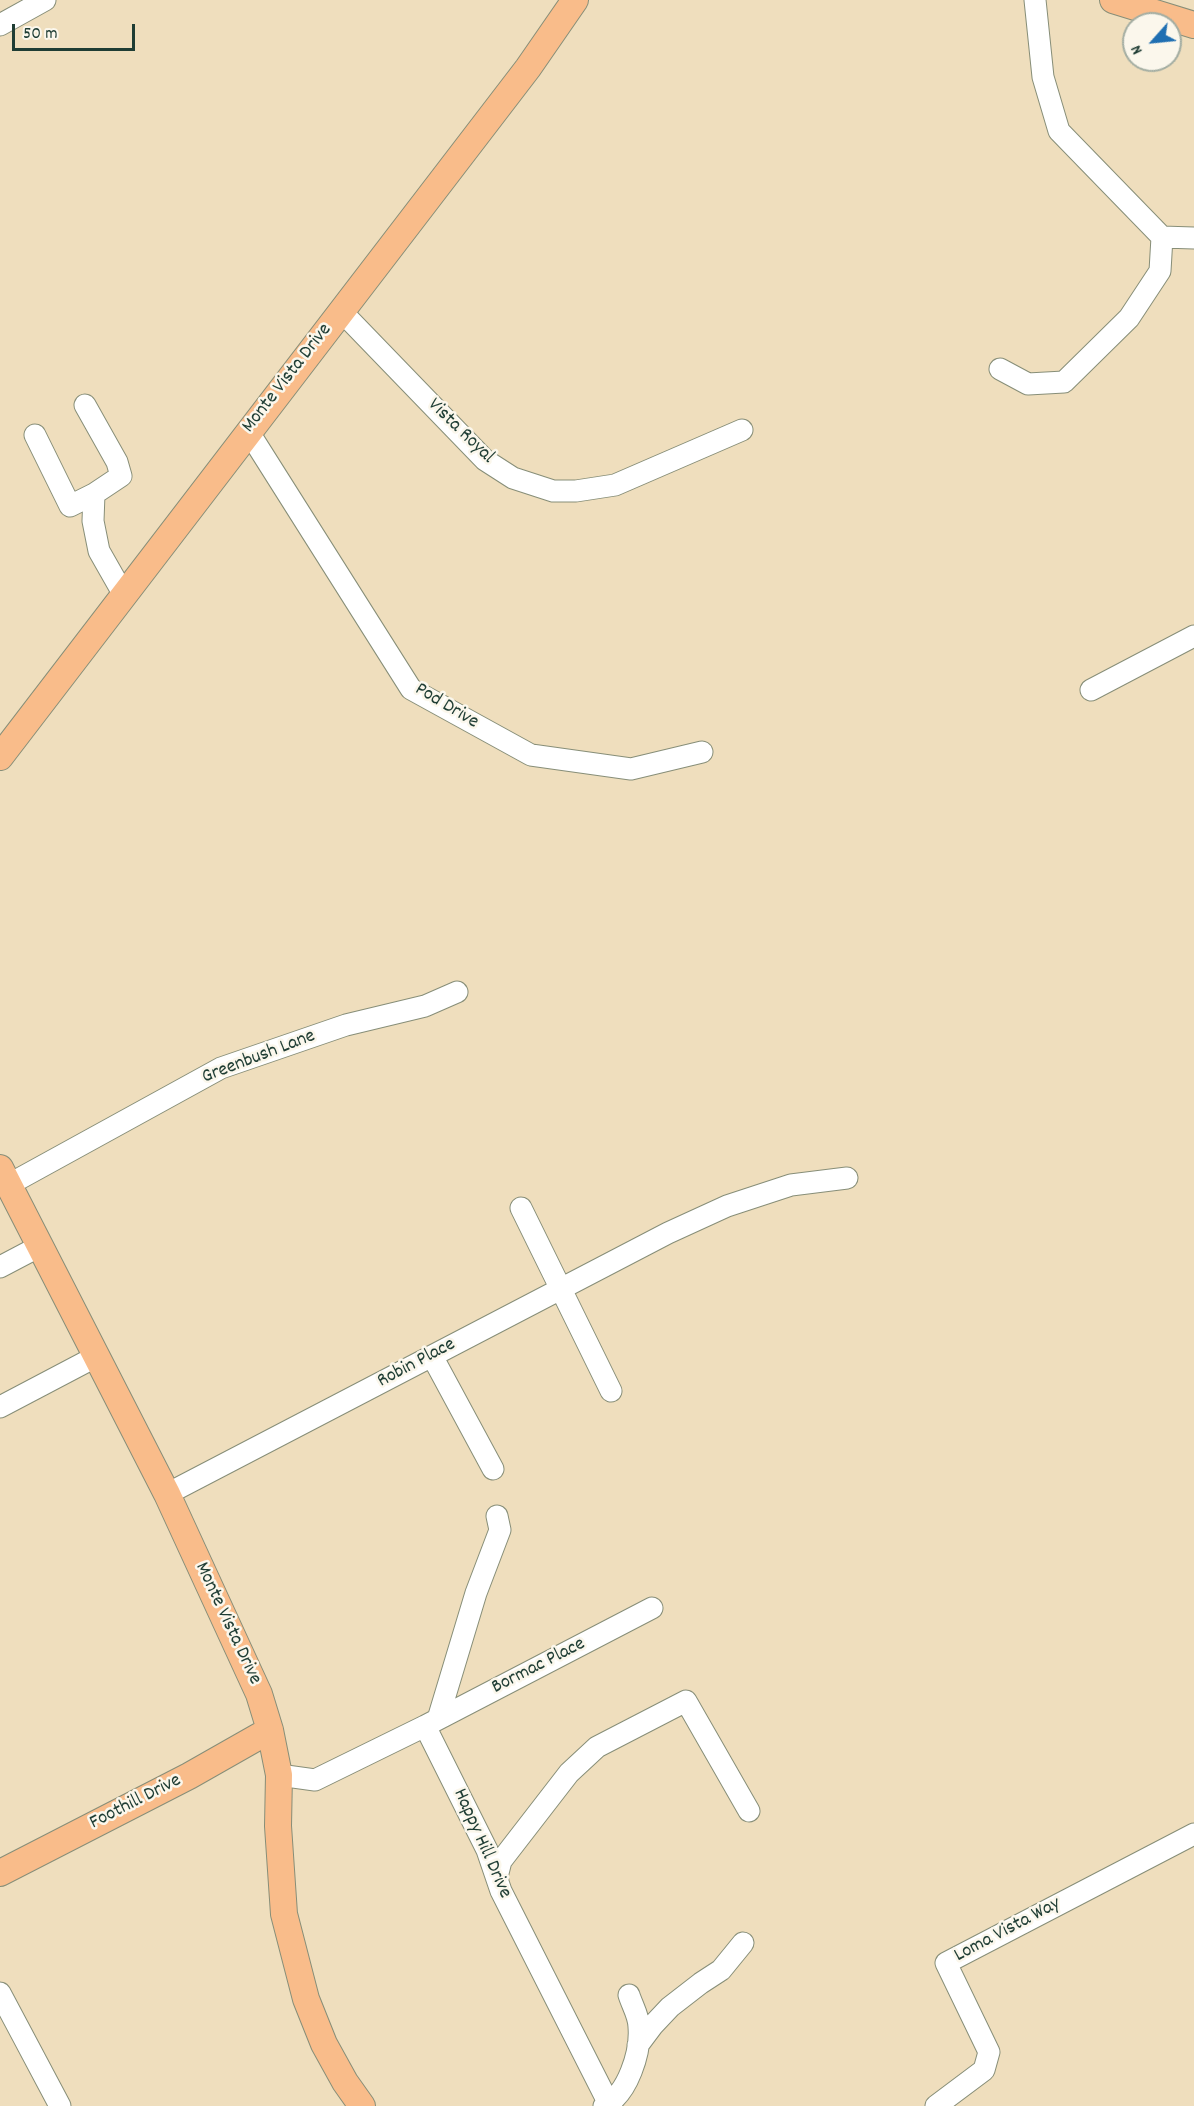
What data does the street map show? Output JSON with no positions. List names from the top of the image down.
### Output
{
  "streets": {
    "main road": ["Monte Vista Drive", "Foothill Drive"],
    "street": [
      "Vista Royal",
      "Pod Drive",
      "Greenbush Lane",
      "Robin Place",
      "Bormac Place",
      "Happy Hill Drive",
      "Loma Vista Way"
    ]
  },
  "crossings": [
    ["Monte Vista Drive", "Vista Royal"],
    ["Monte Vista Drive", "Pod Drive"],
    ["Monte Vista Drive", "Greenbush Lane"],
    ["Monte Vista Drive", "Robin Place"],
    ["Monte Vista Drive", "Foothill Drive"],
    ["Bormac Place", "Happy Hill Drive"]
  ],
  "scale_bar": "50 m",
  "north": "bottom left"
}
